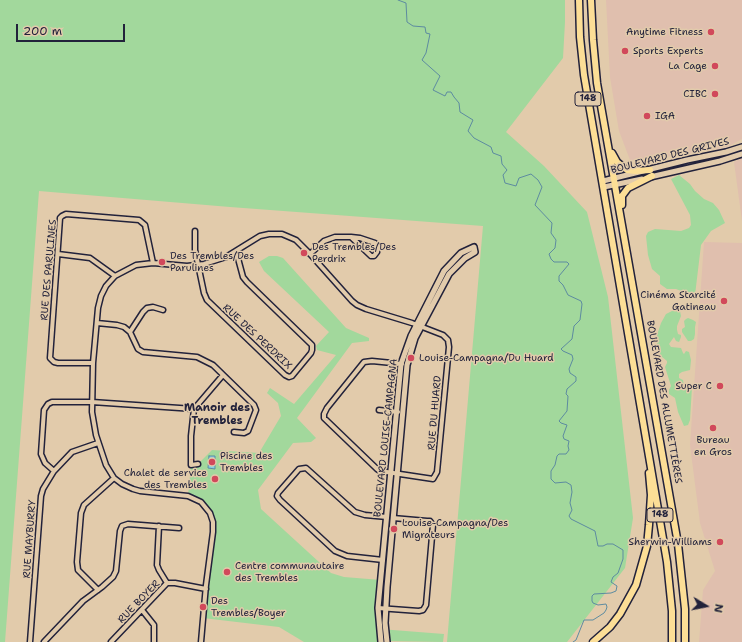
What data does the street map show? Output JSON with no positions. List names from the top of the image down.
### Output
{
  "streets": {
    "highway": ["148", "BOULEVARD DES ALLUMETTIÈRES"],
    "street": [
      "BOULEVARD DES GRIVES",
      "RUE DES PARULINES",
      "RUE DES PERDRIX",
      "RUE DU HUARD",
      "BOULEVARD LOUISE-CAMPAGNA",
      "RUE MAYBURRY",
      "RUE BOYER"
    ]
  },
  "crossings": [
    ["148", "BOULEVARD DES GRIVES"],
    ["BOULEVARD DES GRIVES", "BOULEVARD DES ALLUMETTIÈRES"],
    ["RUE DU HUARD", "BOULEVARD LOUISE-CAMPAGNA"]
  ],
  "districts": ["Manoir des Trembles"],
  "places": [
    "Anytime Fitness",
    "Sports Experts",
    "La Cage",
    "CIBC",
    "IGA",
    "Des Trembles/Des Perdrix",
    "Des Trembles/Des Parulines",
    "Cinéma Starcité Gatineau",
    "Louise-Campagna/Du Huard",
    "Super C",
    "Bureau en Gros",
    "Piscine des Trembles",
    "Chalet de service des Trembles",
    "Louise-Campagna/Des Migrateurs",
    "Sherwin-Williams",
    "Centre communautaire des Trembles",
    "Des Trembles/Boyer"
  ],
  "scale_bar": "200 m",
  "north": "right"
}
